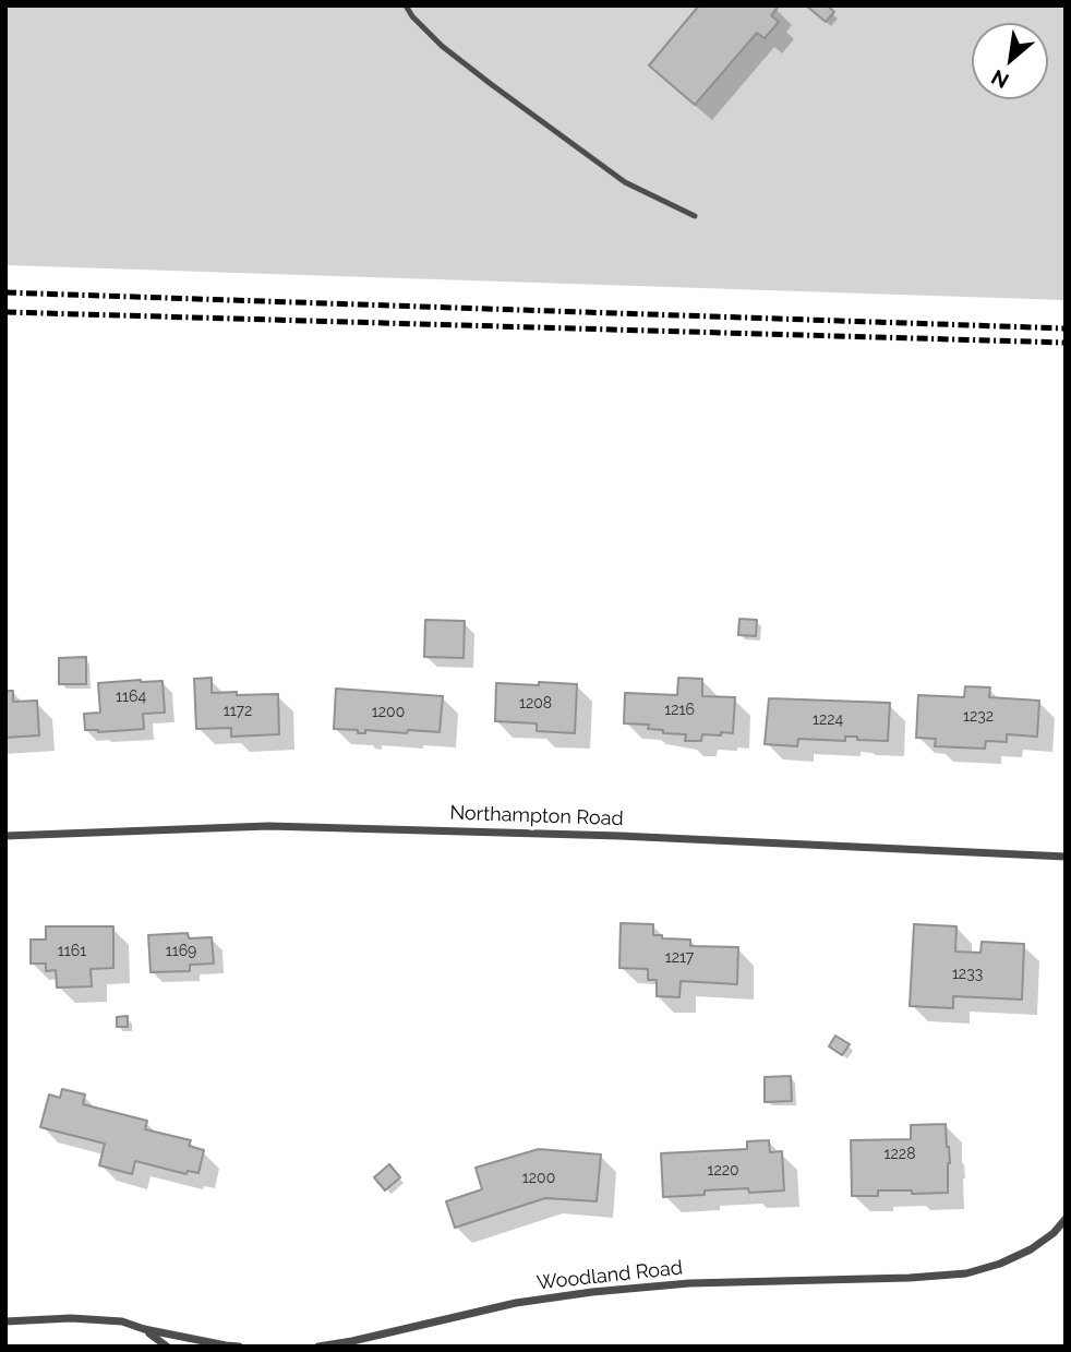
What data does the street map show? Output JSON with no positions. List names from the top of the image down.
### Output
{
  "streets": {
    "street": ["Northampton Road", "Woodland Road"]
  },
  "house_numbers": [
    "1164",
    "1208",
    "1216",
    "1172",
    "1200",
    "1232",
    "1224",
    "1161",
    "1169",
    "1217",
    "1233",
    "1228",
    "1220",
    "1200"
  ],
  "north": "bottom left"
}
